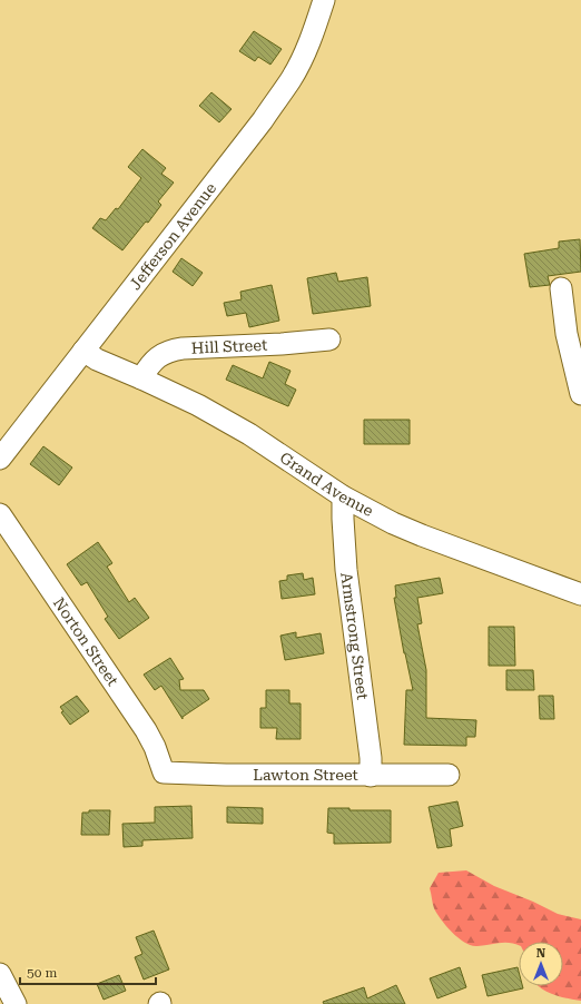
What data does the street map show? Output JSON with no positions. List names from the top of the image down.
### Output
{
  "streets": {
    "street": [
      "Jefferson Avenue",
      "Hill Street",
      "Grand Avenue",
      "Armstrong Street",
      "Norton Street",
      "Lawton Street"
    ]
  },
  "crossings": [
    ["Jefferson Avenue", "Grand Avenue"],
    ["Hill Street", "Grand Avenue"],
    ["Grand Avenue", "Armstrong Street"],
    ["Armstrong Street", "Lawton Street"],
    ["Norton Street", "Lawton Street"]
  ],
  "scale_bar": "50 m",
  "north": "top"
}
